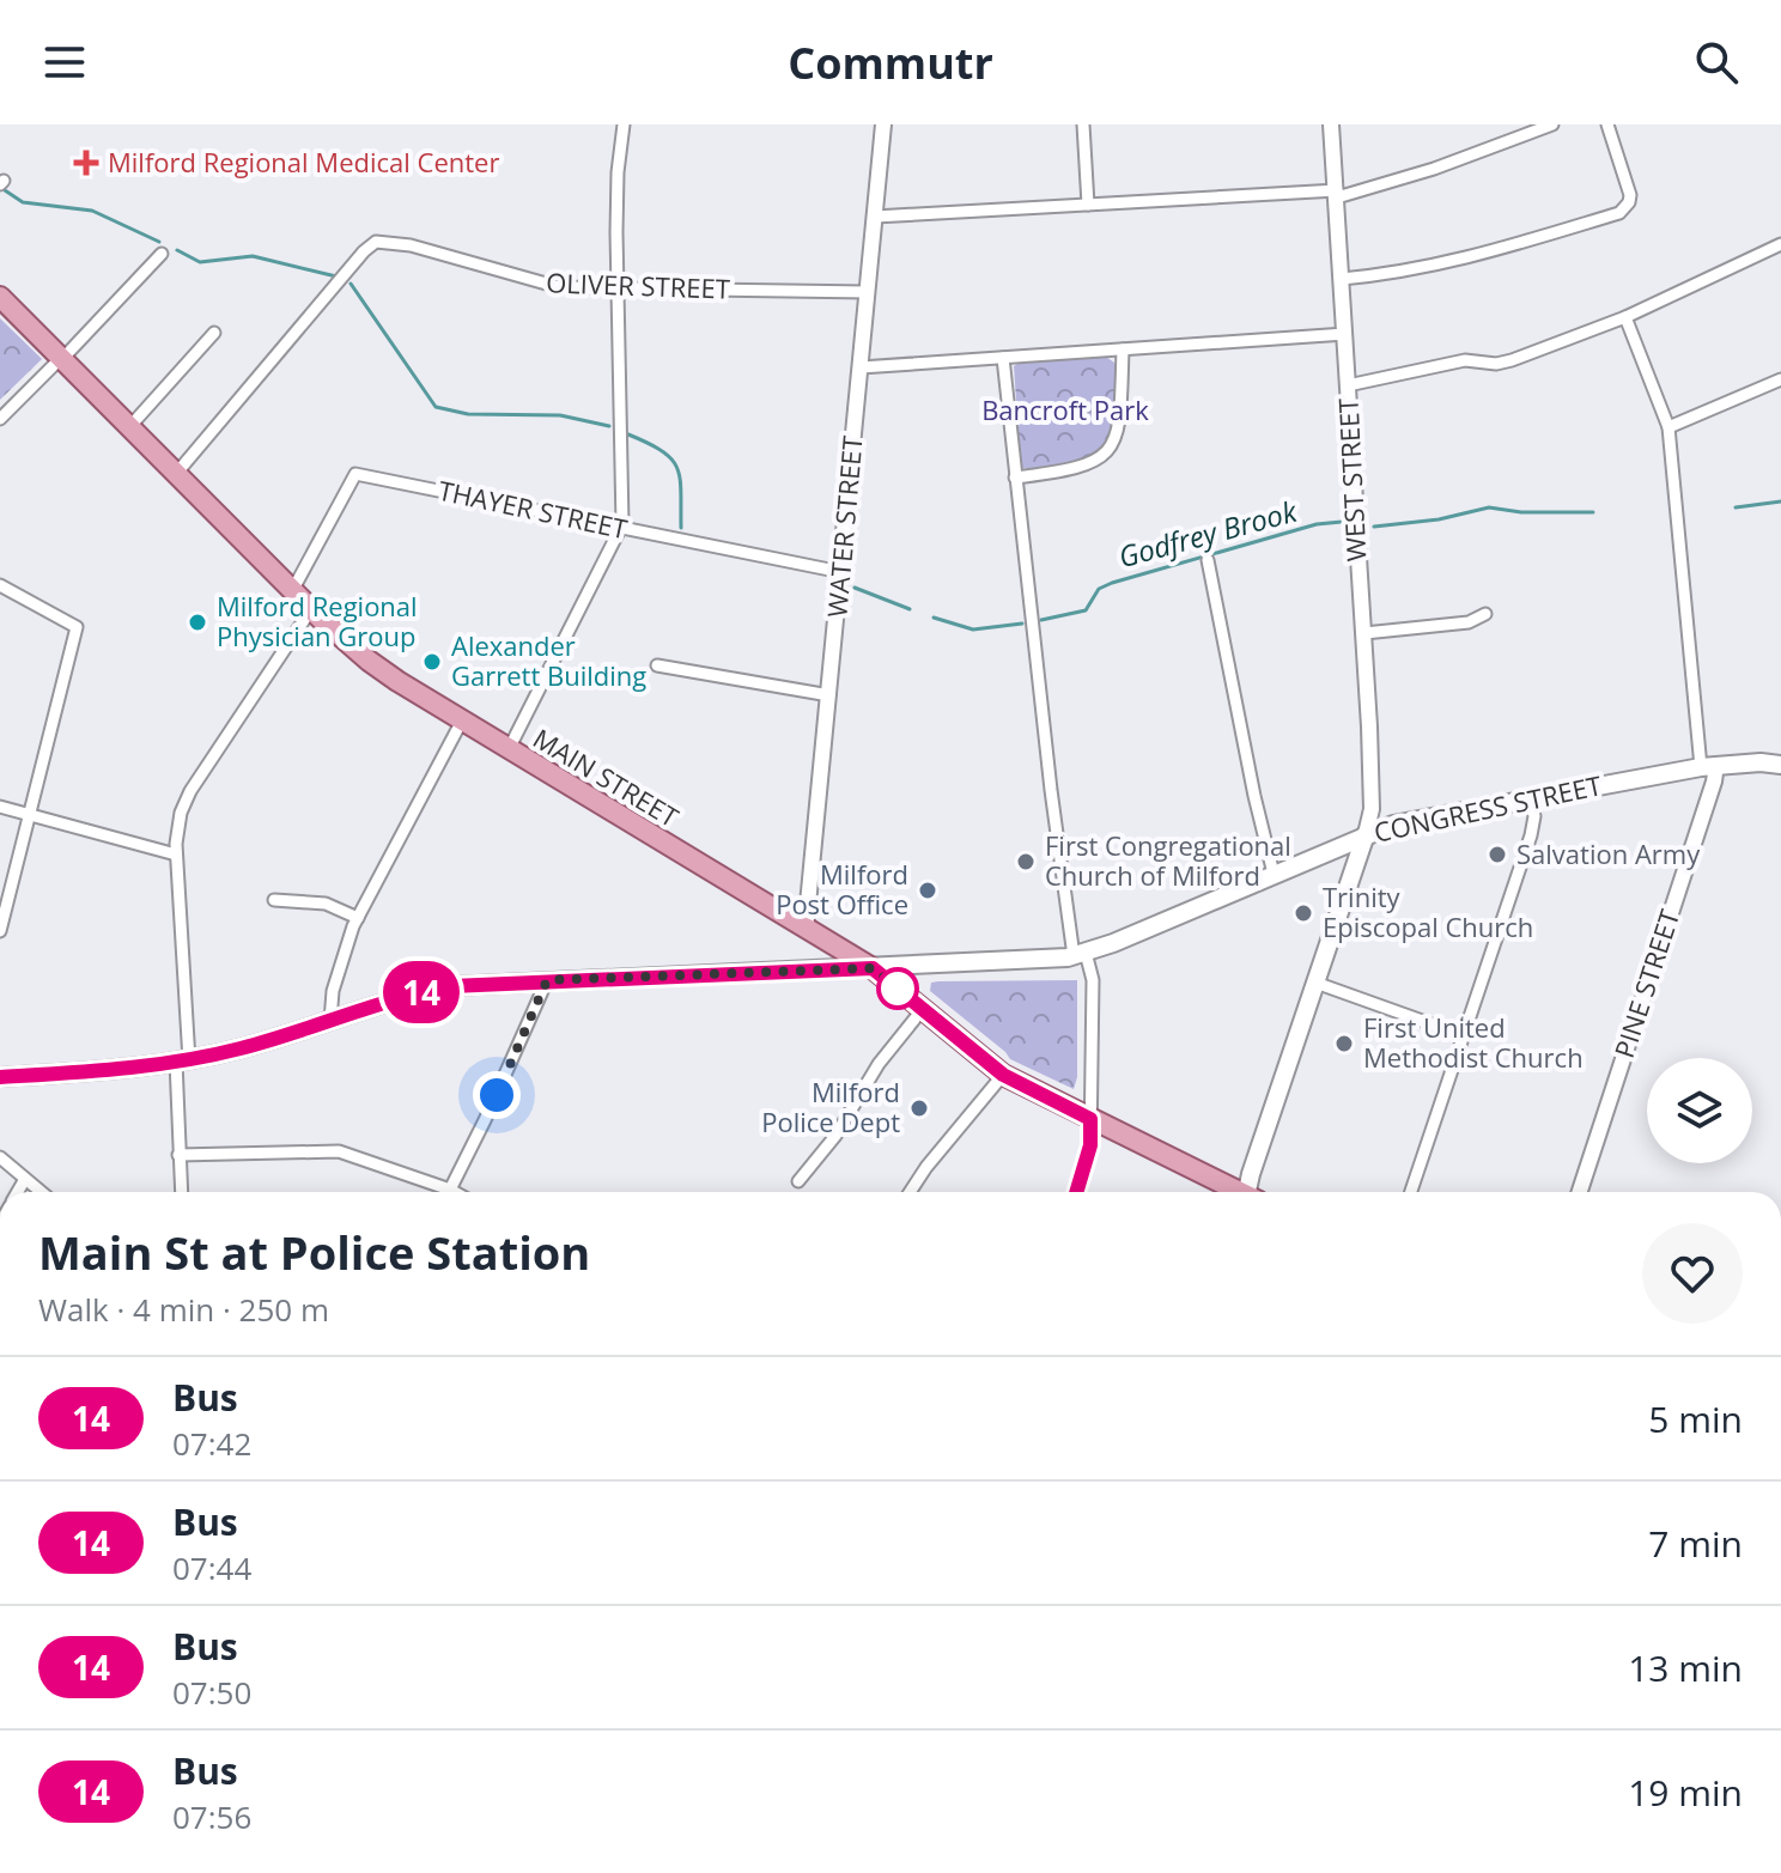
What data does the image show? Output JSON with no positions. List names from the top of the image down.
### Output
{
  "streets": {
    "main road": ["MAIN STREET", "CONGRESS STREET"],
    "street": [
      "OLIVER STREET",
      "WEST STREET",
      "THAYER STREET",
      "WATER STREET",
      "PINE STREET"
    ]
  },
  "crossings": [
    ["OLIVER STREET", "WATER STREET"],
    ["OLIVER STREET", "MAIN STREET"],
    ["WEST STREET", "CONGRESS STREET"],
    ["THAYER STREET", "WATER STREET"],
    ["THAYER STREET", "MAIN STREET"],
    ["WATER STREET", "MAIN STREET"],
    ["MAIN STREET", "CONGRESS STREET"],
    ["CONGRESS STREET", "PINE STREET"]
  ],
  "water": ["Godfrey Brook"],
  "parks": ["Bancroft Park"],
  "places": {
    "health": ["Milford Regional Medical Center"],
    "other": [
      "Milford Regional Physician Group",
      "Alexander Garrett Building",
      "Salvation Army",
      "First Congregational Church of Milford",
      "Milford Post Office",
      "Trinity Episcopal Church",
      "First United Methodist Church",
      "Milford Police Dept"
    ]
  },
  "lines": ["bus line 14"],
  "page": {
    "header": "Commutr",
    "on_map": "14",
    "heading": ["Main St at Police Station", "Walk · 4 min · 250 m"],
    "list": [
      {
        "mark": "14",
        "name": "Bus",
        "note": "07:42",
        "value": "5 min"
      },
      {
        "mark": "14",
        "name": "Bus",
        "note": "07:44",
        "value": "7 min"
      },
      {
        "mark": "14",
        "name": "Bus",
        "note": "07:50",
        "value": "13 min"
      },
      {
        "mark": "14",
        "name": "Bus",
        "note": "07:56",
        "value": "19 min"
      }
    ]
  }
}
